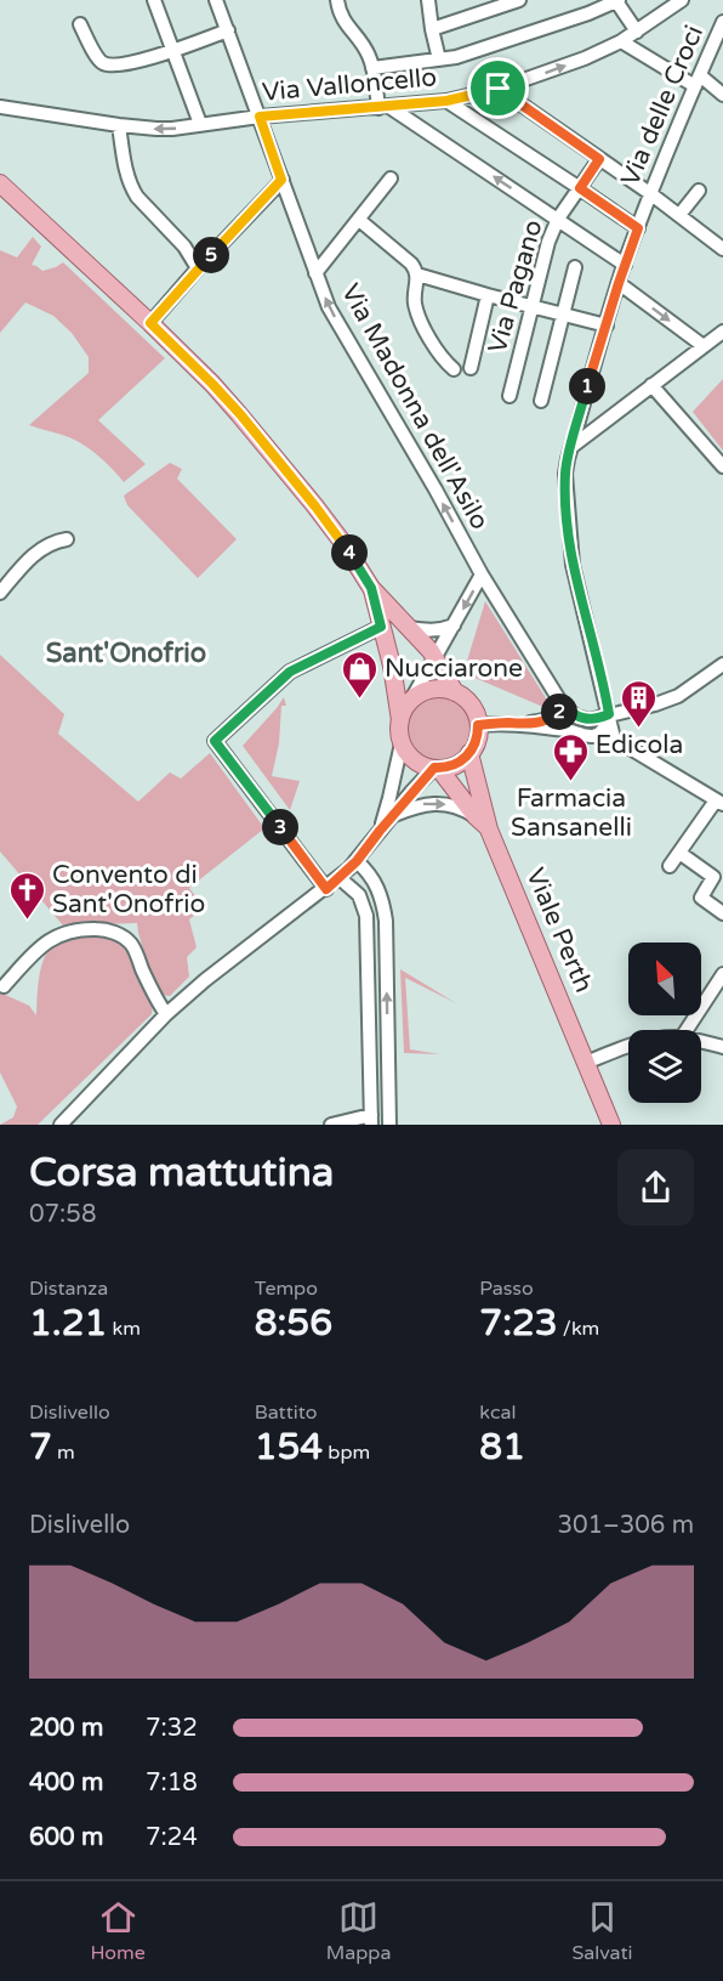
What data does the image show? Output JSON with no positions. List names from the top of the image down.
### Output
{
  "streets": {
    "main road": ["Viale Perth"],
    "street": [
      "Via Valloncello",
      "Via delle Croci",
      "Via Pagano",
      "Via Madonna dell'Asilo"
    ]
  },
  "crossings": [
    ["Via Valloncello", "Via Madonna dell'Asilo"]
  ],
  "districts": ["Sant'Onofrio"],
  "places": {
    "shop": ["Nucciarone"],
    "building": ["Edicola"],
    "pharmacy": ["Farmacia Sansanelli"],
    "church": ["Convento di Sant'Onofrio"]
  },
  "north": "top left",
  "page": {
    "pins": [
      "5",
      "1",
      "4",
      "2",
      "3"
    ],
    "heading": ["Corsa mattutina", "07:58"],
    "stats": [
      ["Distanza", "1.21 km"],
      ["Tempo", "8:56"],
      ["Passo", "7:23 /km"],
      ["Dislivello", "7 m"],
      ["Battito", "154 bpm"],
      ["kcal", "81"]
    ],
    "chart": ["Dislivello", "301–306 m"],
    "list": [
      {
        "name": "200 m",
        "note": "7:32"
      },
      {
        "name": "400 m",
        "note": "7:18"
      },
      {
        "name": "600 m",
        "note": "7:24"
      }
    ],
    "tabs": ["Home", "Mappa", "Salvati"]
  }
}
